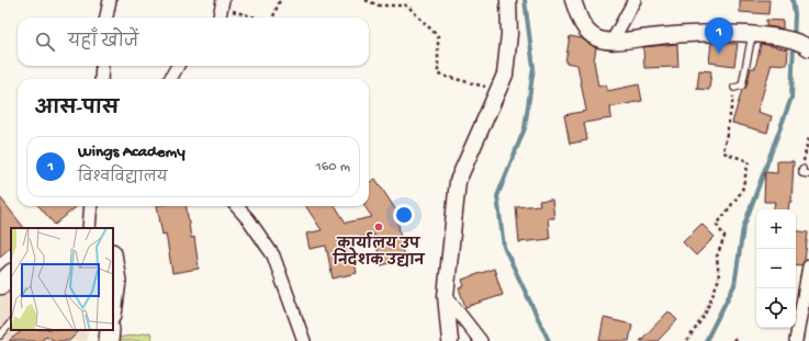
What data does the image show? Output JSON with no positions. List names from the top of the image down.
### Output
{
  "places": ["कार्यालय उप निदेशक उद्यान"],
  "page": {
    "pins": "1",
    "search": "यहाँ खोजें",
    "heading": "आस-पास",
    "list": [
      {
        "mark": "1",
        "name": "Wings Academy",
        "note": "विश्वविद्यालय",
        "value": "160 m"
      }
    ],
    "map_buttons": ["+", "−"]
  }
}
